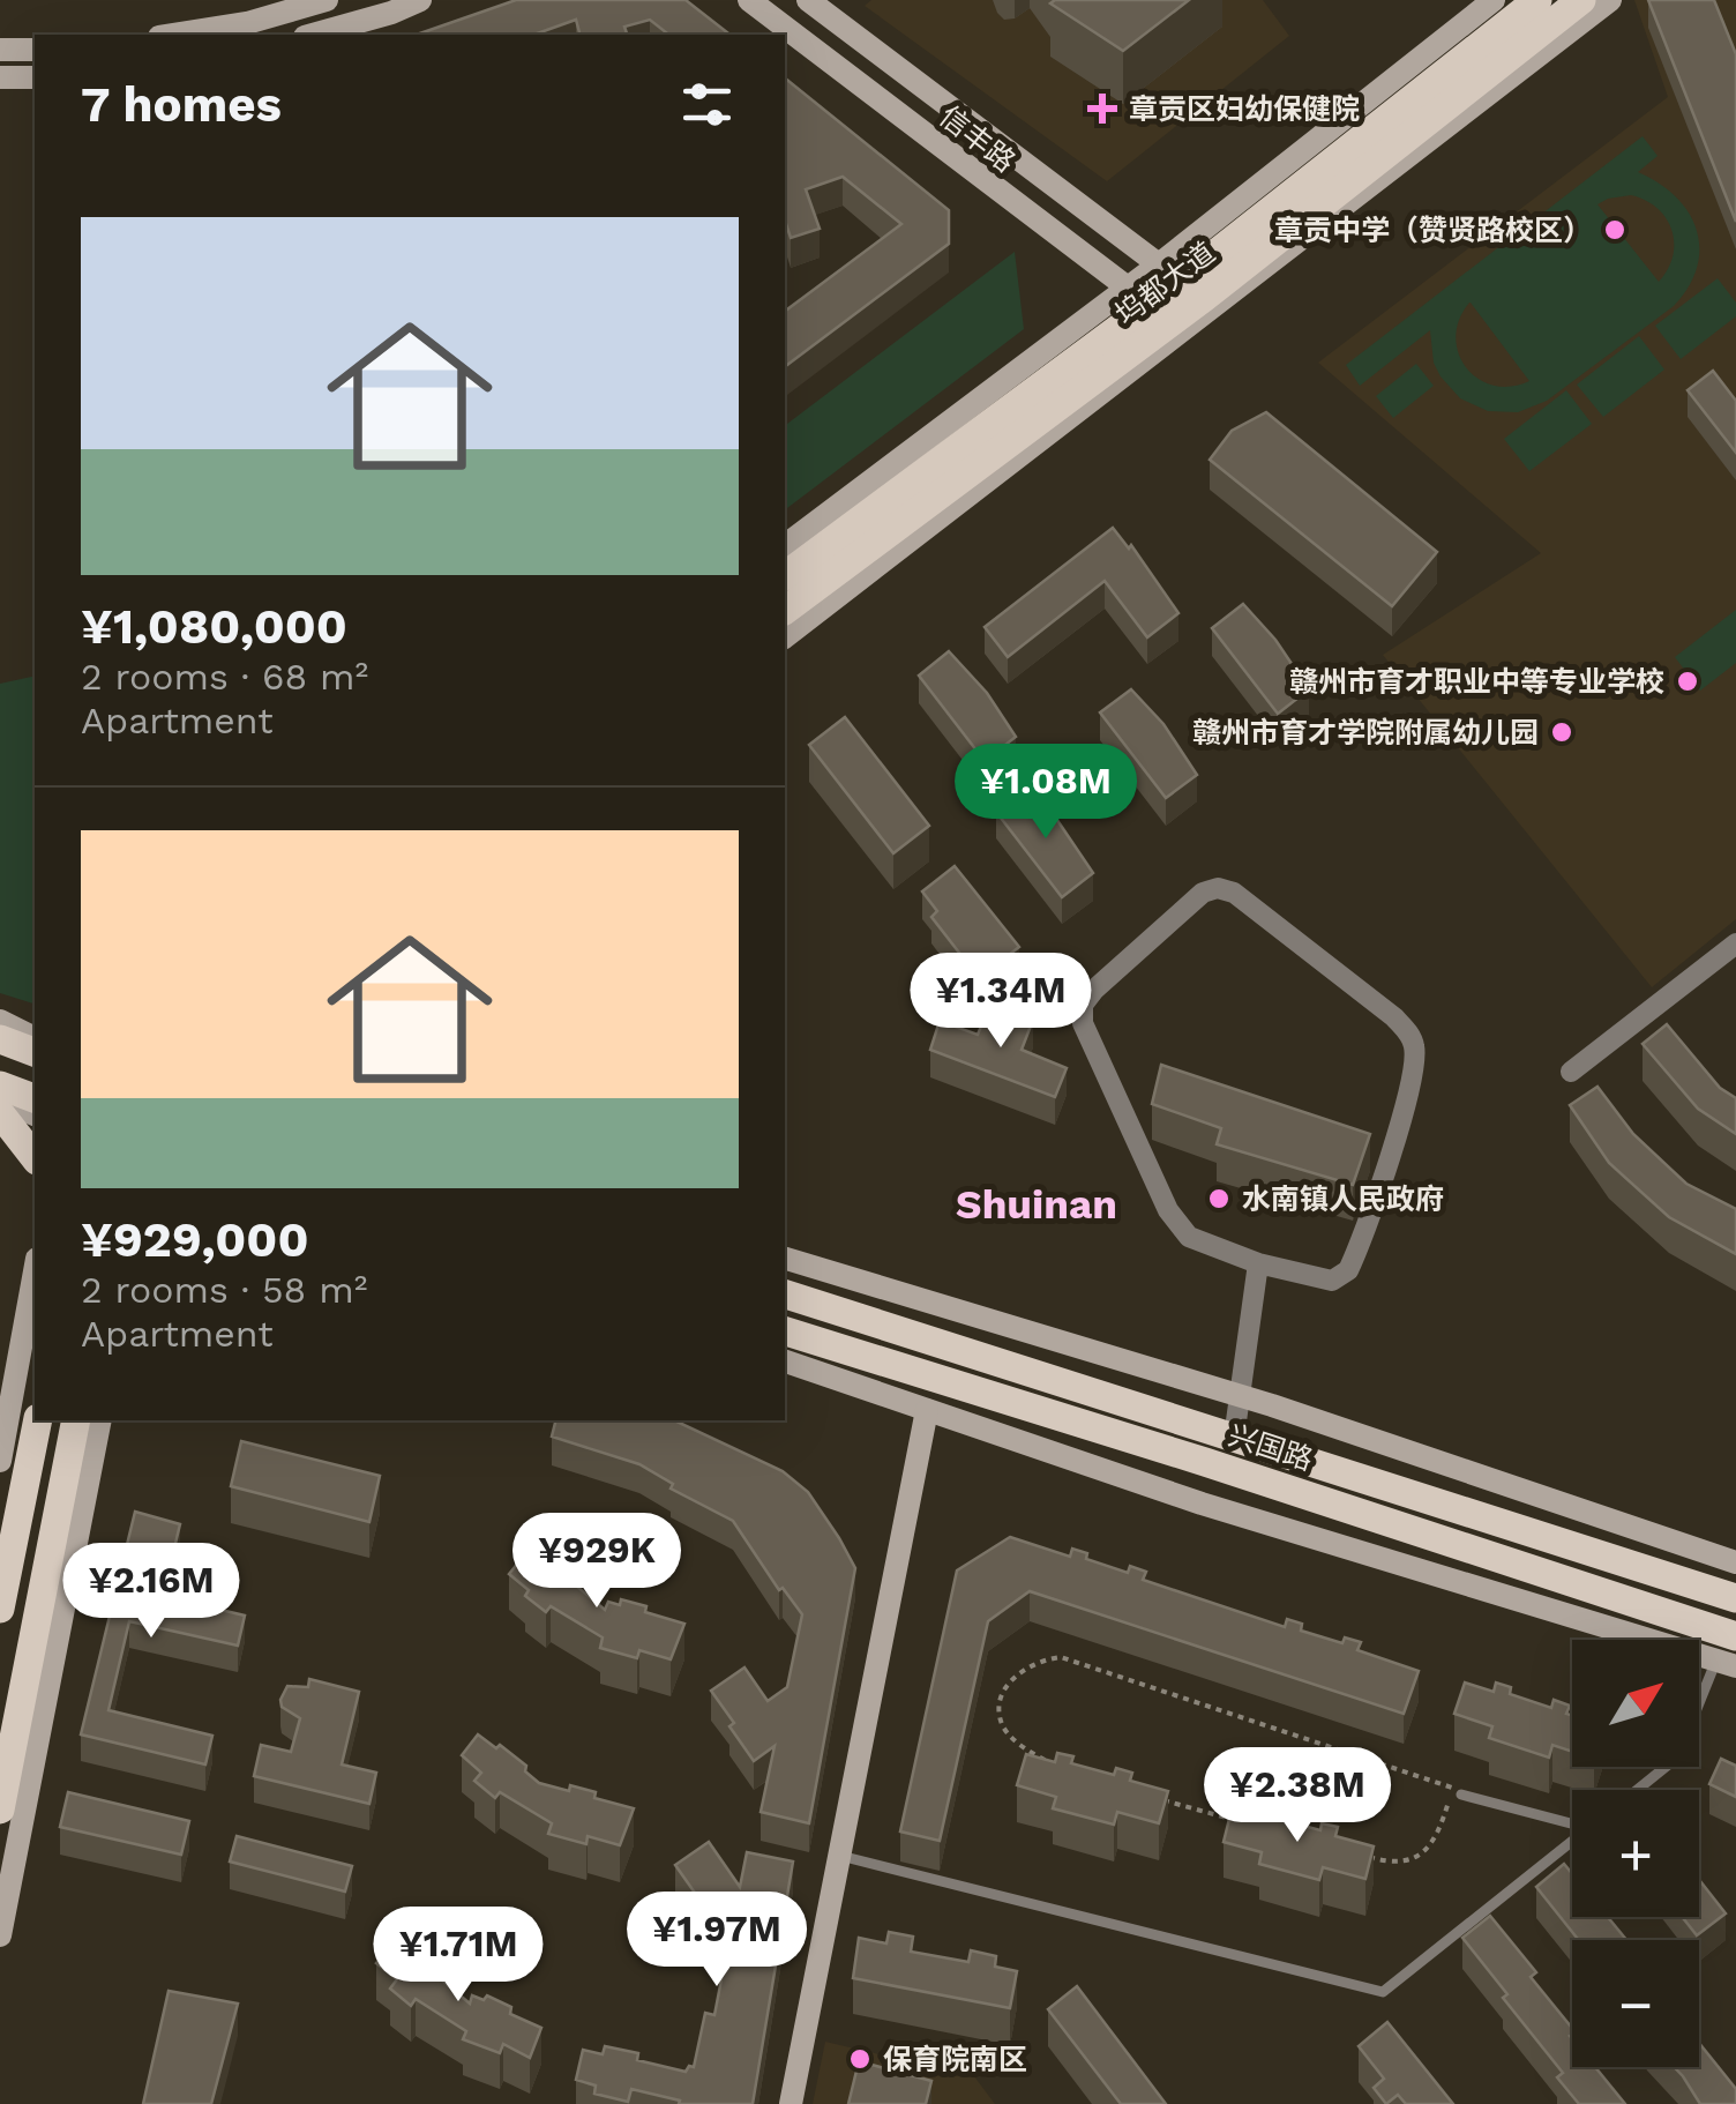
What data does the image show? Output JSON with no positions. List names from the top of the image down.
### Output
{
  "streets": {
    "main road": ["坞都大道", "兴国路"],
    "street": ["信丰路"]
  },
  "crossings": [
    ["信丰路", "坞都大道"]
  ],
  "districts": ["Shuinan"],
  "places": {
    "health": ["章贡区妇幼保健院"],
    "other": [
      "章贡中学（赞贤路校区）",
      "赣州市育才职业中等专业学校",
      "赣州市育才学院附属幼儿园",
      "水南镇人民政府",
      "保育院南区"
    ]
  },
  "north": "top right",
  "page": {
    "heading": "7 homes",
    "list": [
      {
        "name": "¥1,080,000",
        "note": "2 rooms · 68 m² · Apartment"
      },
      {
        "name": "¥929,000",
        "note": "2 rooms · 58 m² · Apartment"
      }
    ],
    "price": [
      "¥1.08M",
      "¥1.34M",
      "¥929K",
      "¥2.16M",
      "¥2.38M",
      "¥1.97M",
      "¥1.71M"
    ],
    "map_buttons": ["+", "−"]
  }
}
